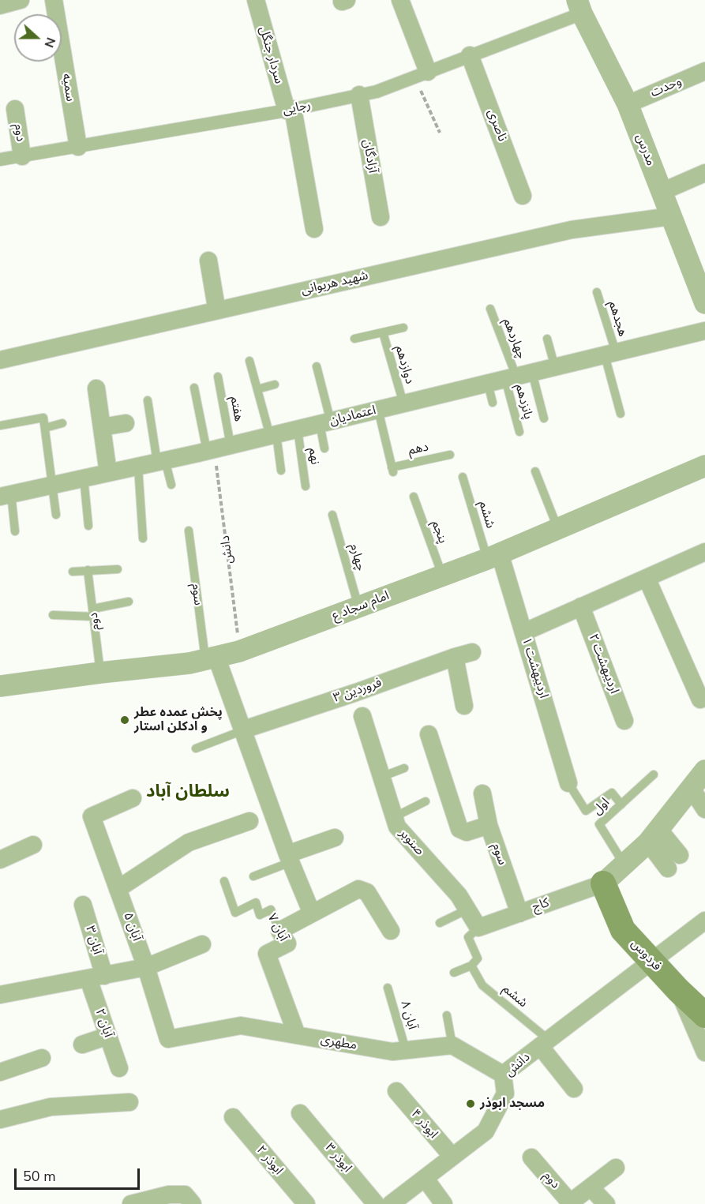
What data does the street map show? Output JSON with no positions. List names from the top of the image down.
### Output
{
  "streets": {
    "main road": ["فردوس"],
    "street": [
      "سردار جنگل",
      "سمیه",
      "وحدت",
      "رجایی",
      "ناصری",
      "دوم",
      "مدرس",
      "آزادگان",
      "شهید هریوانی",
      "اعتمادیان",
      "دانش",
      "سوم",
      "امام سجاد ع",
      "اردیبهشت ۲",
      "اردیبهشت ۱",
      "فروردین ۳",
      "صنوبر",
      "کاج",
      "آبان ۵",
      "آبان ۷",
      "آبان ۳",
      "آبان ۲",
      "مطهری",
      "ابوذر ۴",
      "ابوذر ۳",
      "ابوذر ۲"
    ],
    "lane": [
      "هجدهم",
      "چهاردهم",
      "دوازدهم",
      "پانزدهم",
      "هفتم",
      "دهم",
      "نهم",
      "ششم",
      "پنجم",
      "چهارم",
      "اول",
      "آبان ۸"
    ]
  },
  "crossings": [
    ["سردار جنگل", "رجایی"],
    ["سمیه", "رجایی"],
    ["وحدت", "مدرس"],
    ["رجایی", "ناصری"],
    ["رجایی", "دوم"],
    ["رجایی", "مدرس"],
    ["رجایی", "آزادگان"],
    ["دوم", "امام سجاد ع"],
    ["مدرس", "شهید هریوانی"],
    ["هجدهم", "اعتمادیان"],
    ["چهاردهم", "پانزدهم"],
    ["چهاردهم", "اعتمادیان"],
    ["دوازدهم", "اعتمادیان"],
    ["پانزدهم", "اعتمادیان"],
    ["هفتم", "اعتمادیان"],
    ["هفتم", "دانش"],
    ["اعتمادیان", "دهم"],
    ["اعتمادیان", "نهم"],
    ["اعتمادیان", "دانش"],
    ["ششم", "دانش"],
    ["ششم", "امام سجاد ع"],
    ["ششم", "اردیبهشت ۱"],
    ["پنجم", "امام سجاد ع"],
    ["دانش", "امام سجاد ع"],
    ["دانش", "فردوس"],
    ["دانش", "ابوذر ۴"],
    ["چهارم", "امام سجاد ع"],
    ["سوم", "امام سجاد ع"],
    ["سوم", "کاج"],
    ["امام سجاد ع", "اردیبهشت ۱"],
    ["صنوبر", "کاج"],
    ["کاج", "فردوس"],
    ["آبان ۵", "مطهری"],
    ["آبان ۷", "مطهری"],
    ["آبان ۳", "آبان ۲"],
    ["آبان ۸", "مطهری"]
  ],
  "districts": ["سلطان آباد"],
  "places": ["پخش عمده عطر و ادکلن استار", "مسجد ابوذر"],
  "scale_bar": "50 m",
  "north": "right"
}
